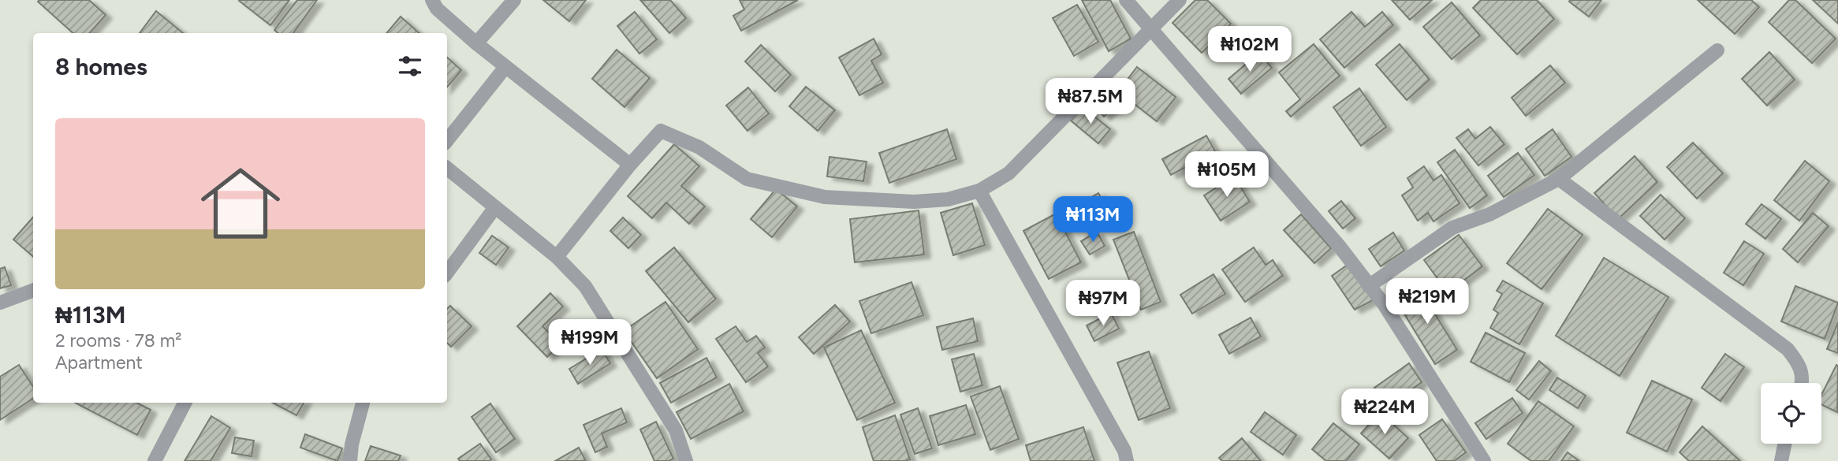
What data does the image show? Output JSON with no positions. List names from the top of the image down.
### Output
{
  "page": {
    "price": [
      "₦102M",
      "₦87.5M",
      "₦105M",
      "₦113M",
      "₦219M",
      "₦97M",
      "₦199M",
      "₦224M"
    ],
    "heading": "8 homes",
    "list": [
      {
        "name": "₦113M",
        "note": "2 rooms · 78 m² · Apartment"
      }
    ]
  }
}
